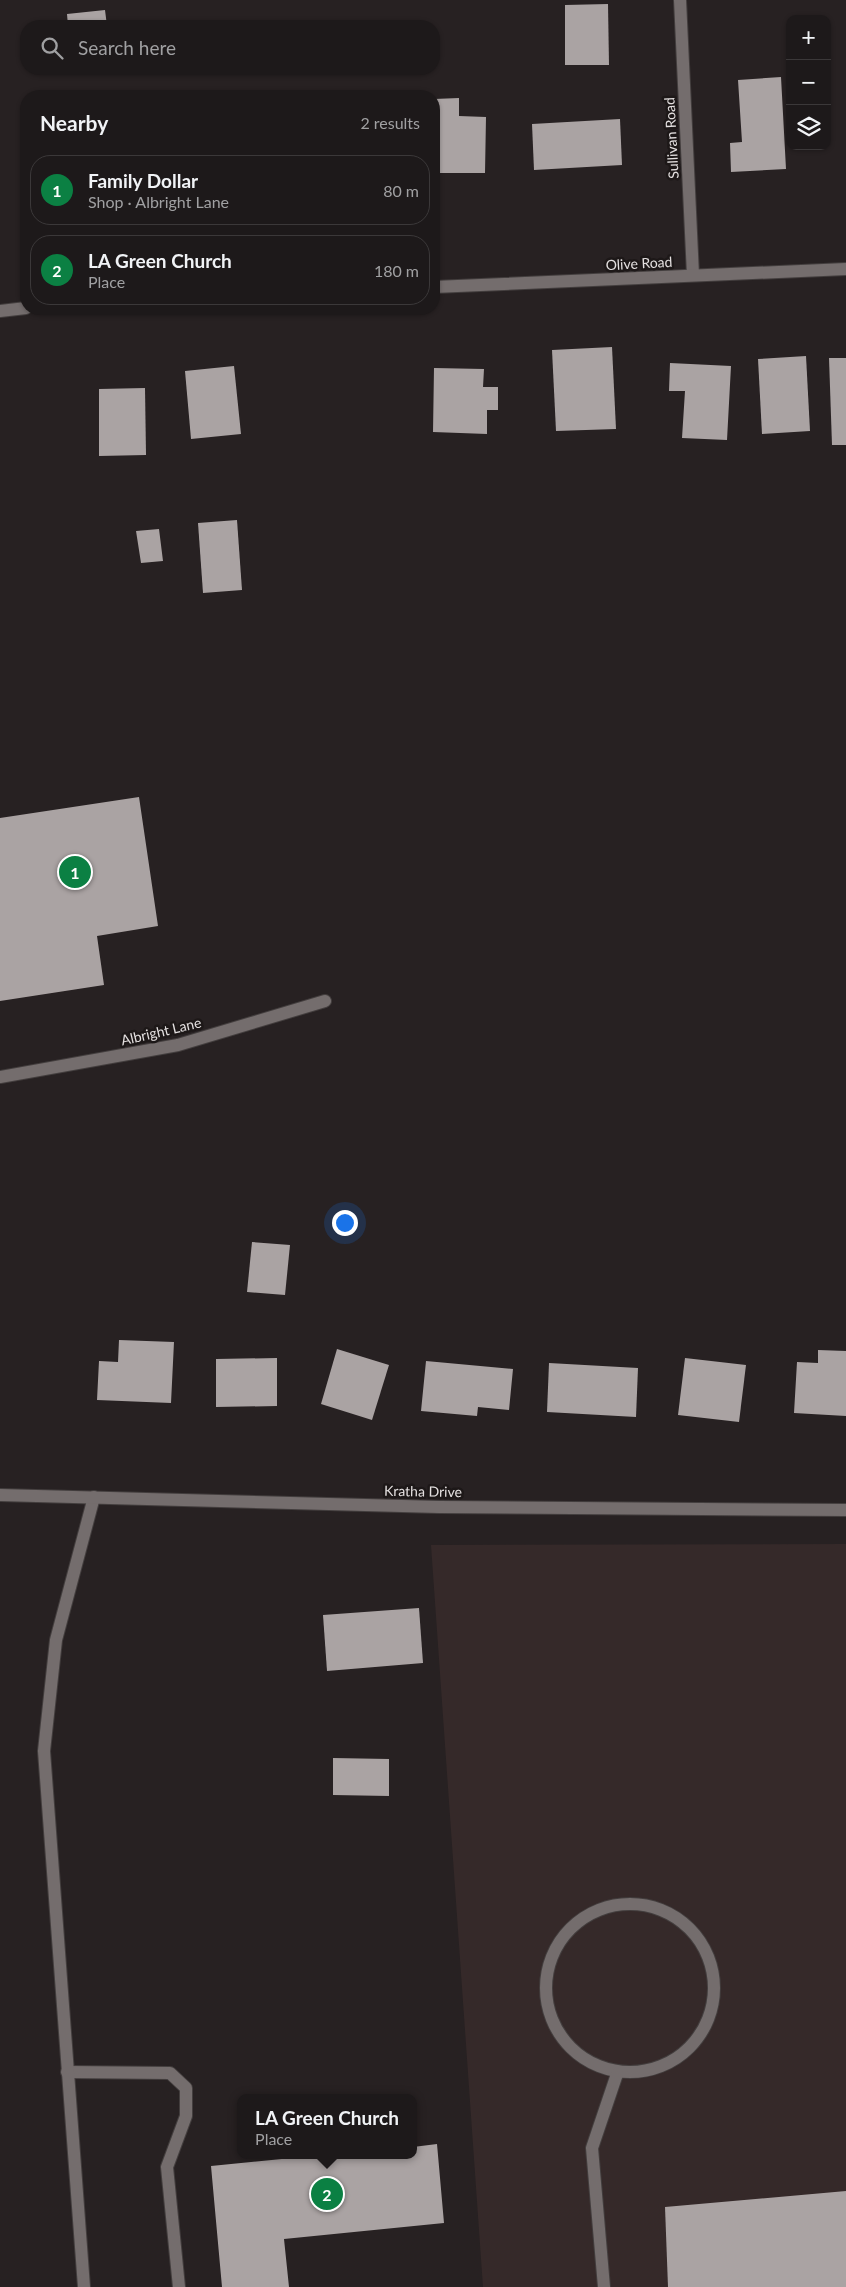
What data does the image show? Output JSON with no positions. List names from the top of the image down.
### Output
{
  "streets": {
    "street": [
      "Sullivan Road",
      "Olive Road",
      "Albright Lane",
      "Kratha Drive"
    ]
  },
  "crossings": [
    ["Sullivan Road", "Olive Road"]
  ],
  "page": {
    "map_buttons": ["+", "−"],
    "search": "Search here",
    "heading": ["Nearby", "2 results"],
    "list": [
      {
        "mark": "1",
        "name": "Family Dollar",
        "note": "Shop · Albright Lane",
        "value": "80 m"
      },
      {
        "mark": "2",
        "name": "LA Green Church",
        "note": "Place",
        "value": "180 m"
      }
    ],
    "pins": ["1", "2"],
    "popup": ["LA Green Church", "Place"]
  }
}
